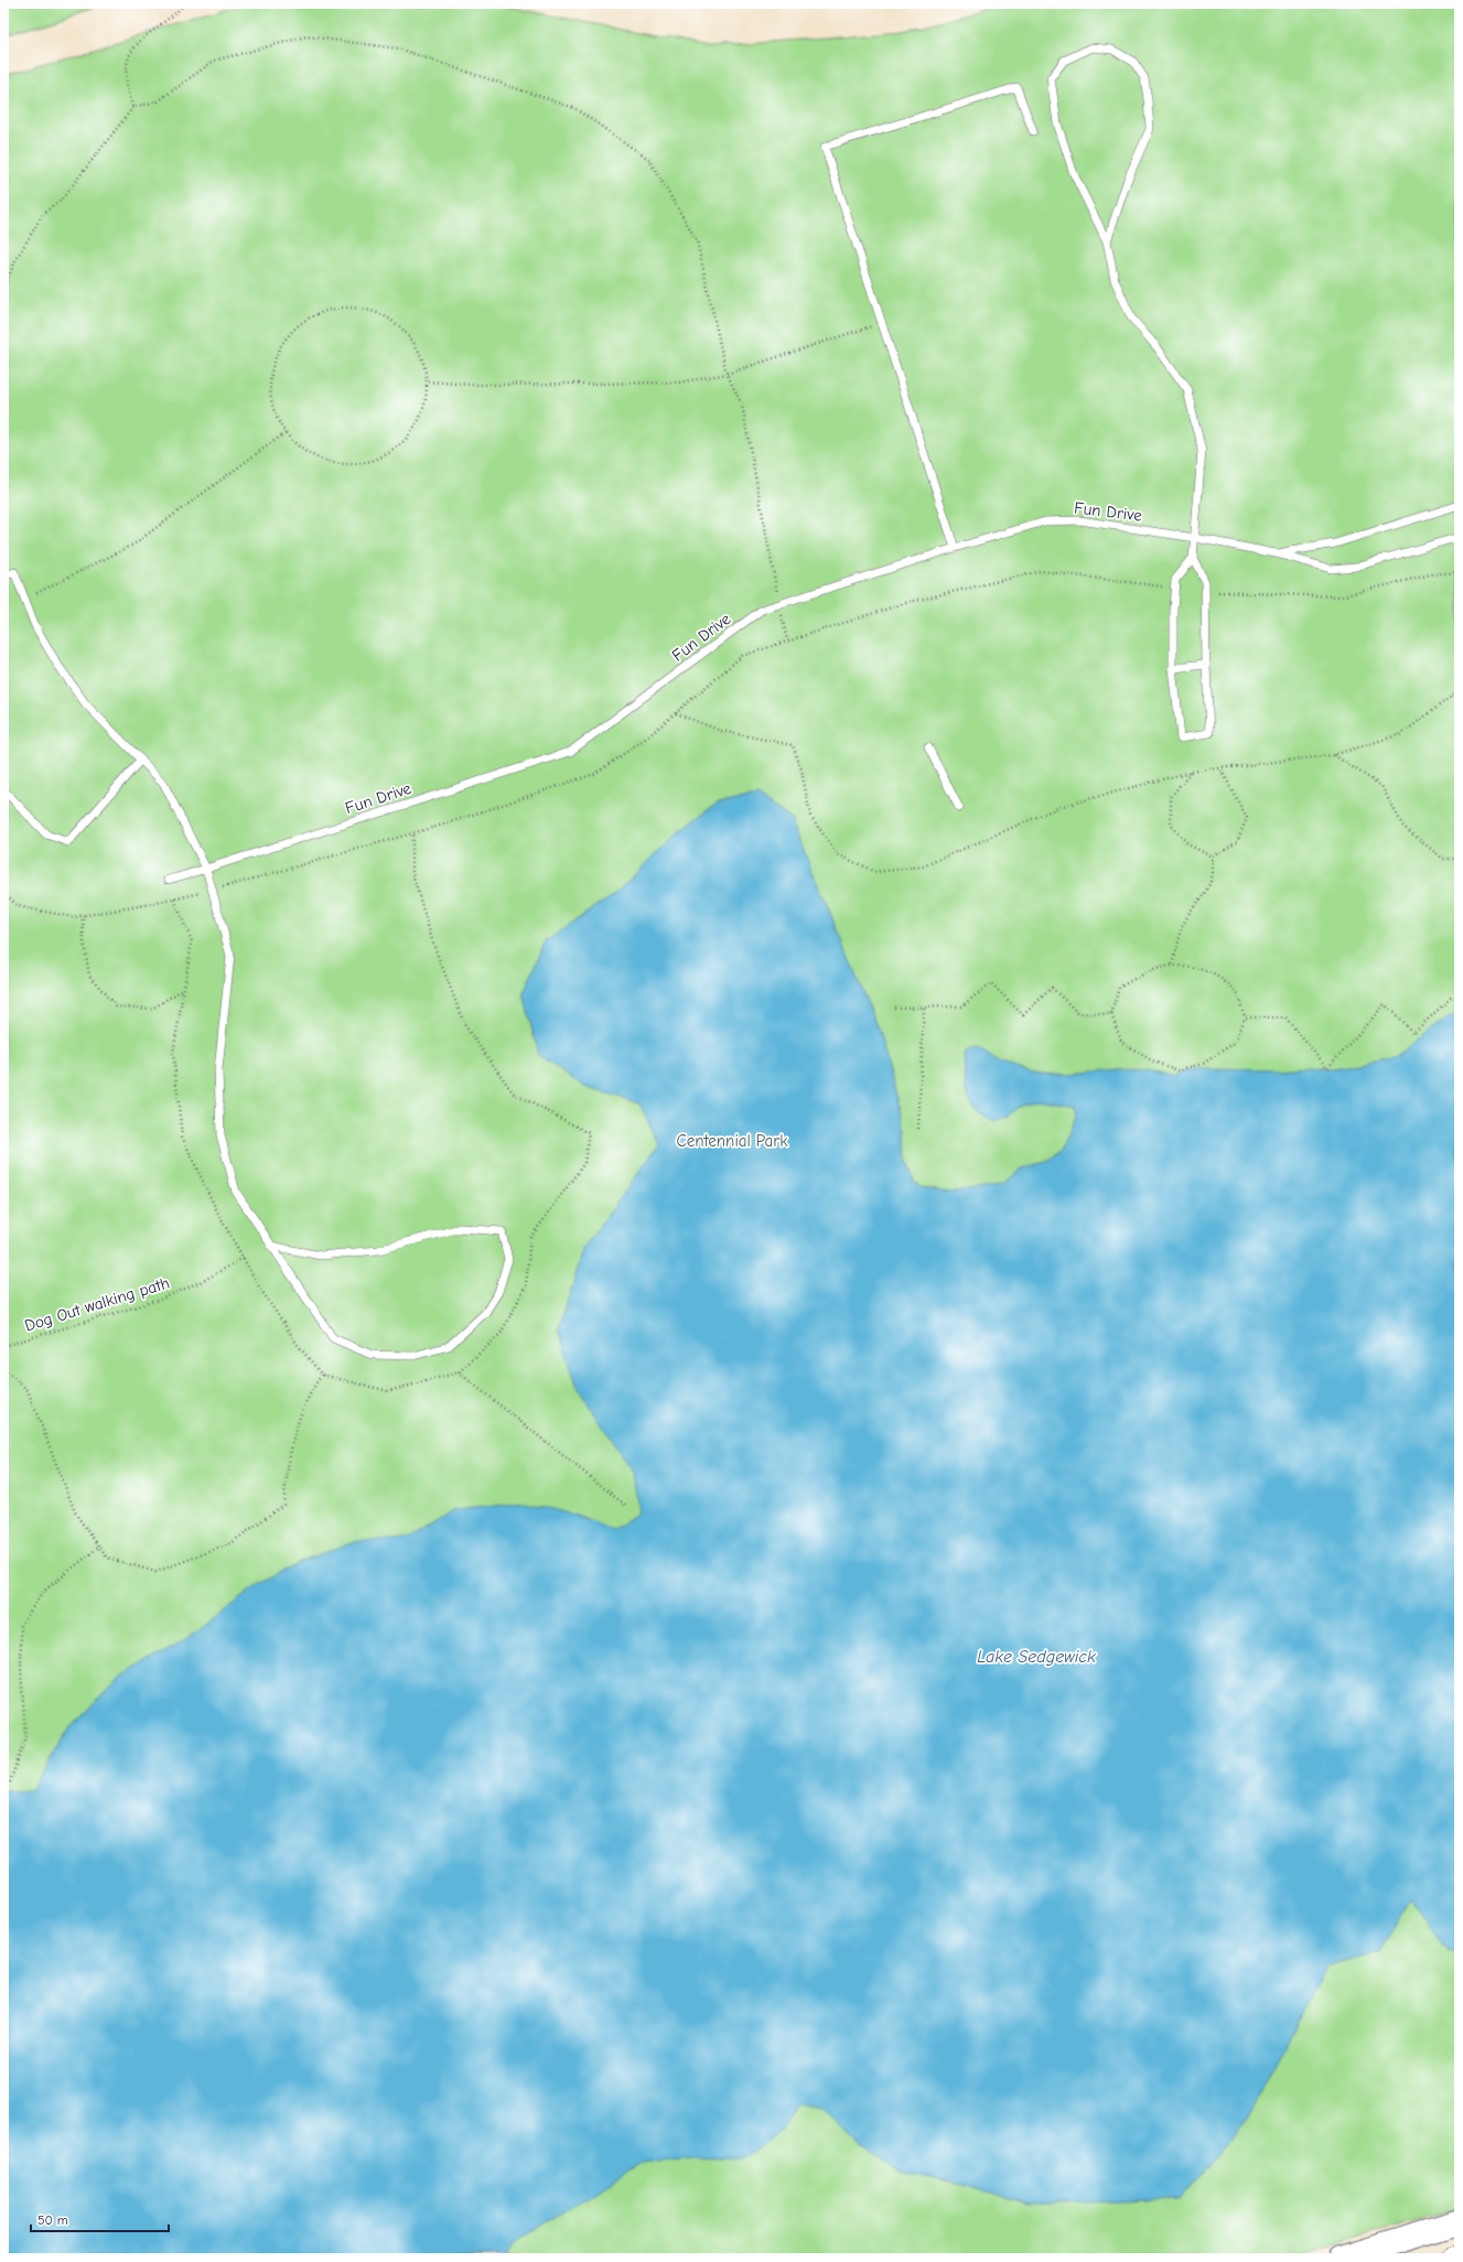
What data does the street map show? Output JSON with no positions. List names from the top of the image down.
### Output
{
  "streets": {
    "lane": ["Fun Drive"],
    "path": ["Dog Out walking path"]
  },
  "water": ["Lake Sedgewick"],
  "parks": ["Centennial Park"],
  "scale_bar": "50 m"
}
